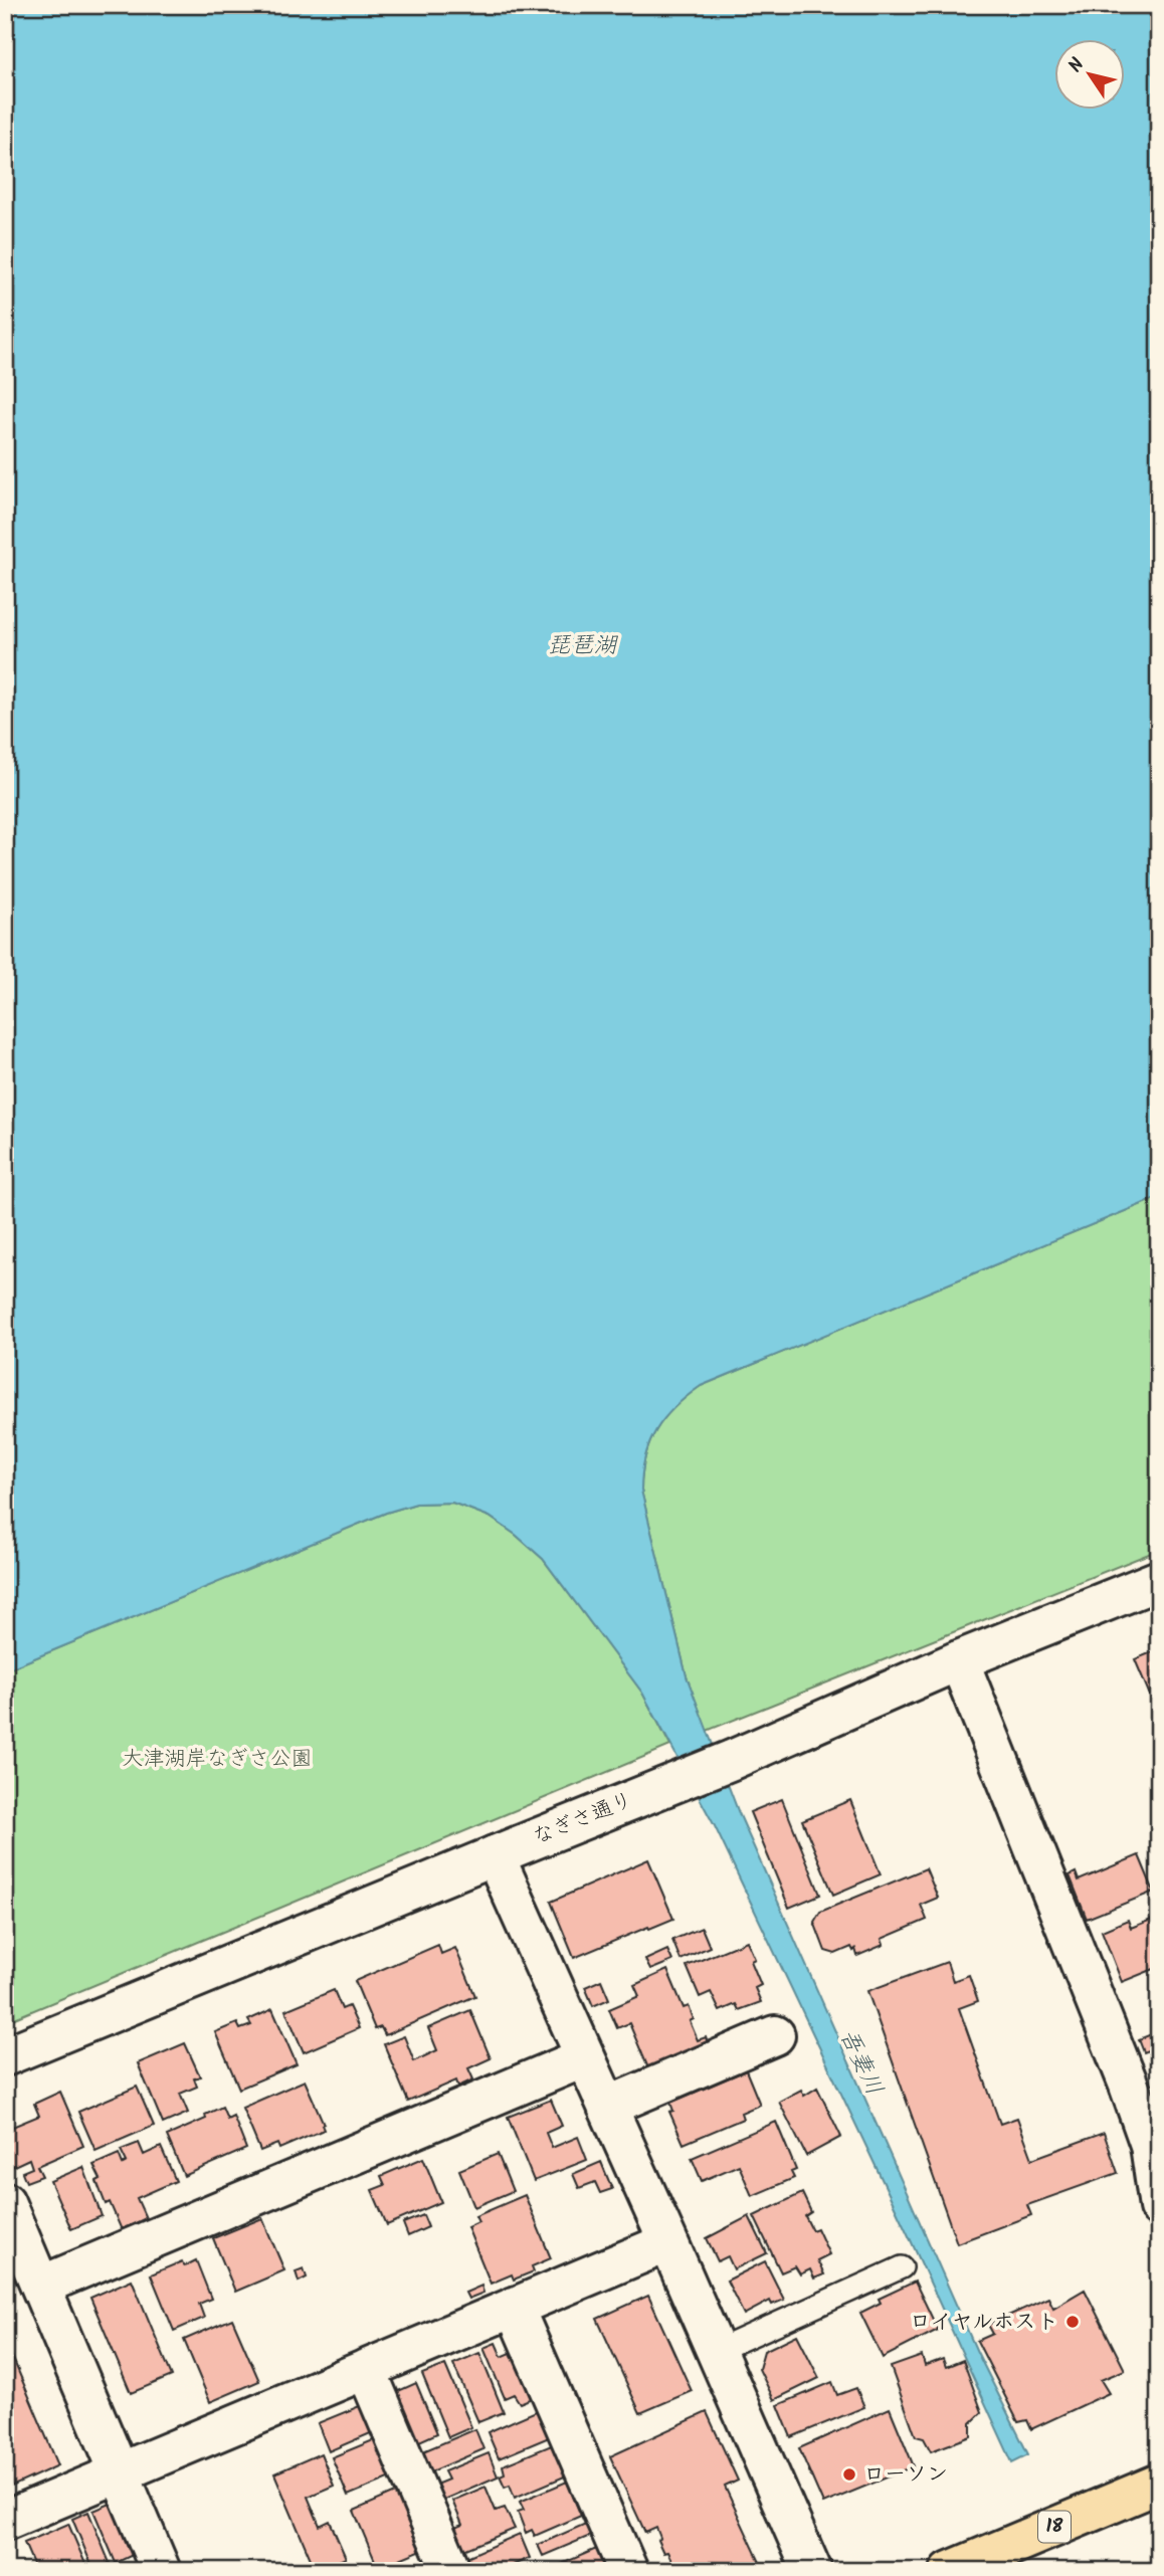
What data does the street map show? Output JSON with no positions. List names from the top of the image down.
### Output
{
  "streets": {
    "main road": ["18"],
    "street": ["なぎさ通り"]
  },
  "water": ["琵琶湖", "吾妻川"],
  "parks": ["大津湖岸なぎさ公園"],
  "places": ["ロイヤルホスト", "ローソン"],
  "north": "top left"
}
